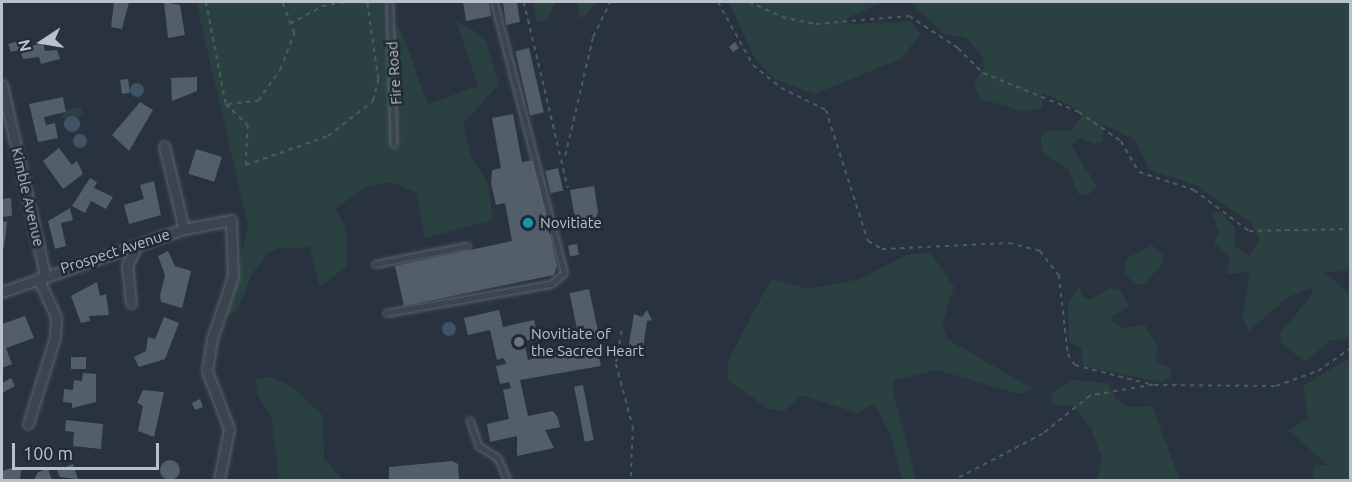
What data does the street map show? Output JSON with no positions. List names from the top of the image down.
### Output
{
  "streets": {
    "street": ["Kimble Avenue", "Prospect Avenue"],
    "lane": ["Fire Road"]
  },
  "crossings": [
    ["Kimble Avenue", "Prospect Avenue"]
  ],
  "places": ["Novitiate", "Novitiate of the Sacred Heart"],
  "scale_bar": "100 m",
  "north": "left"
}
